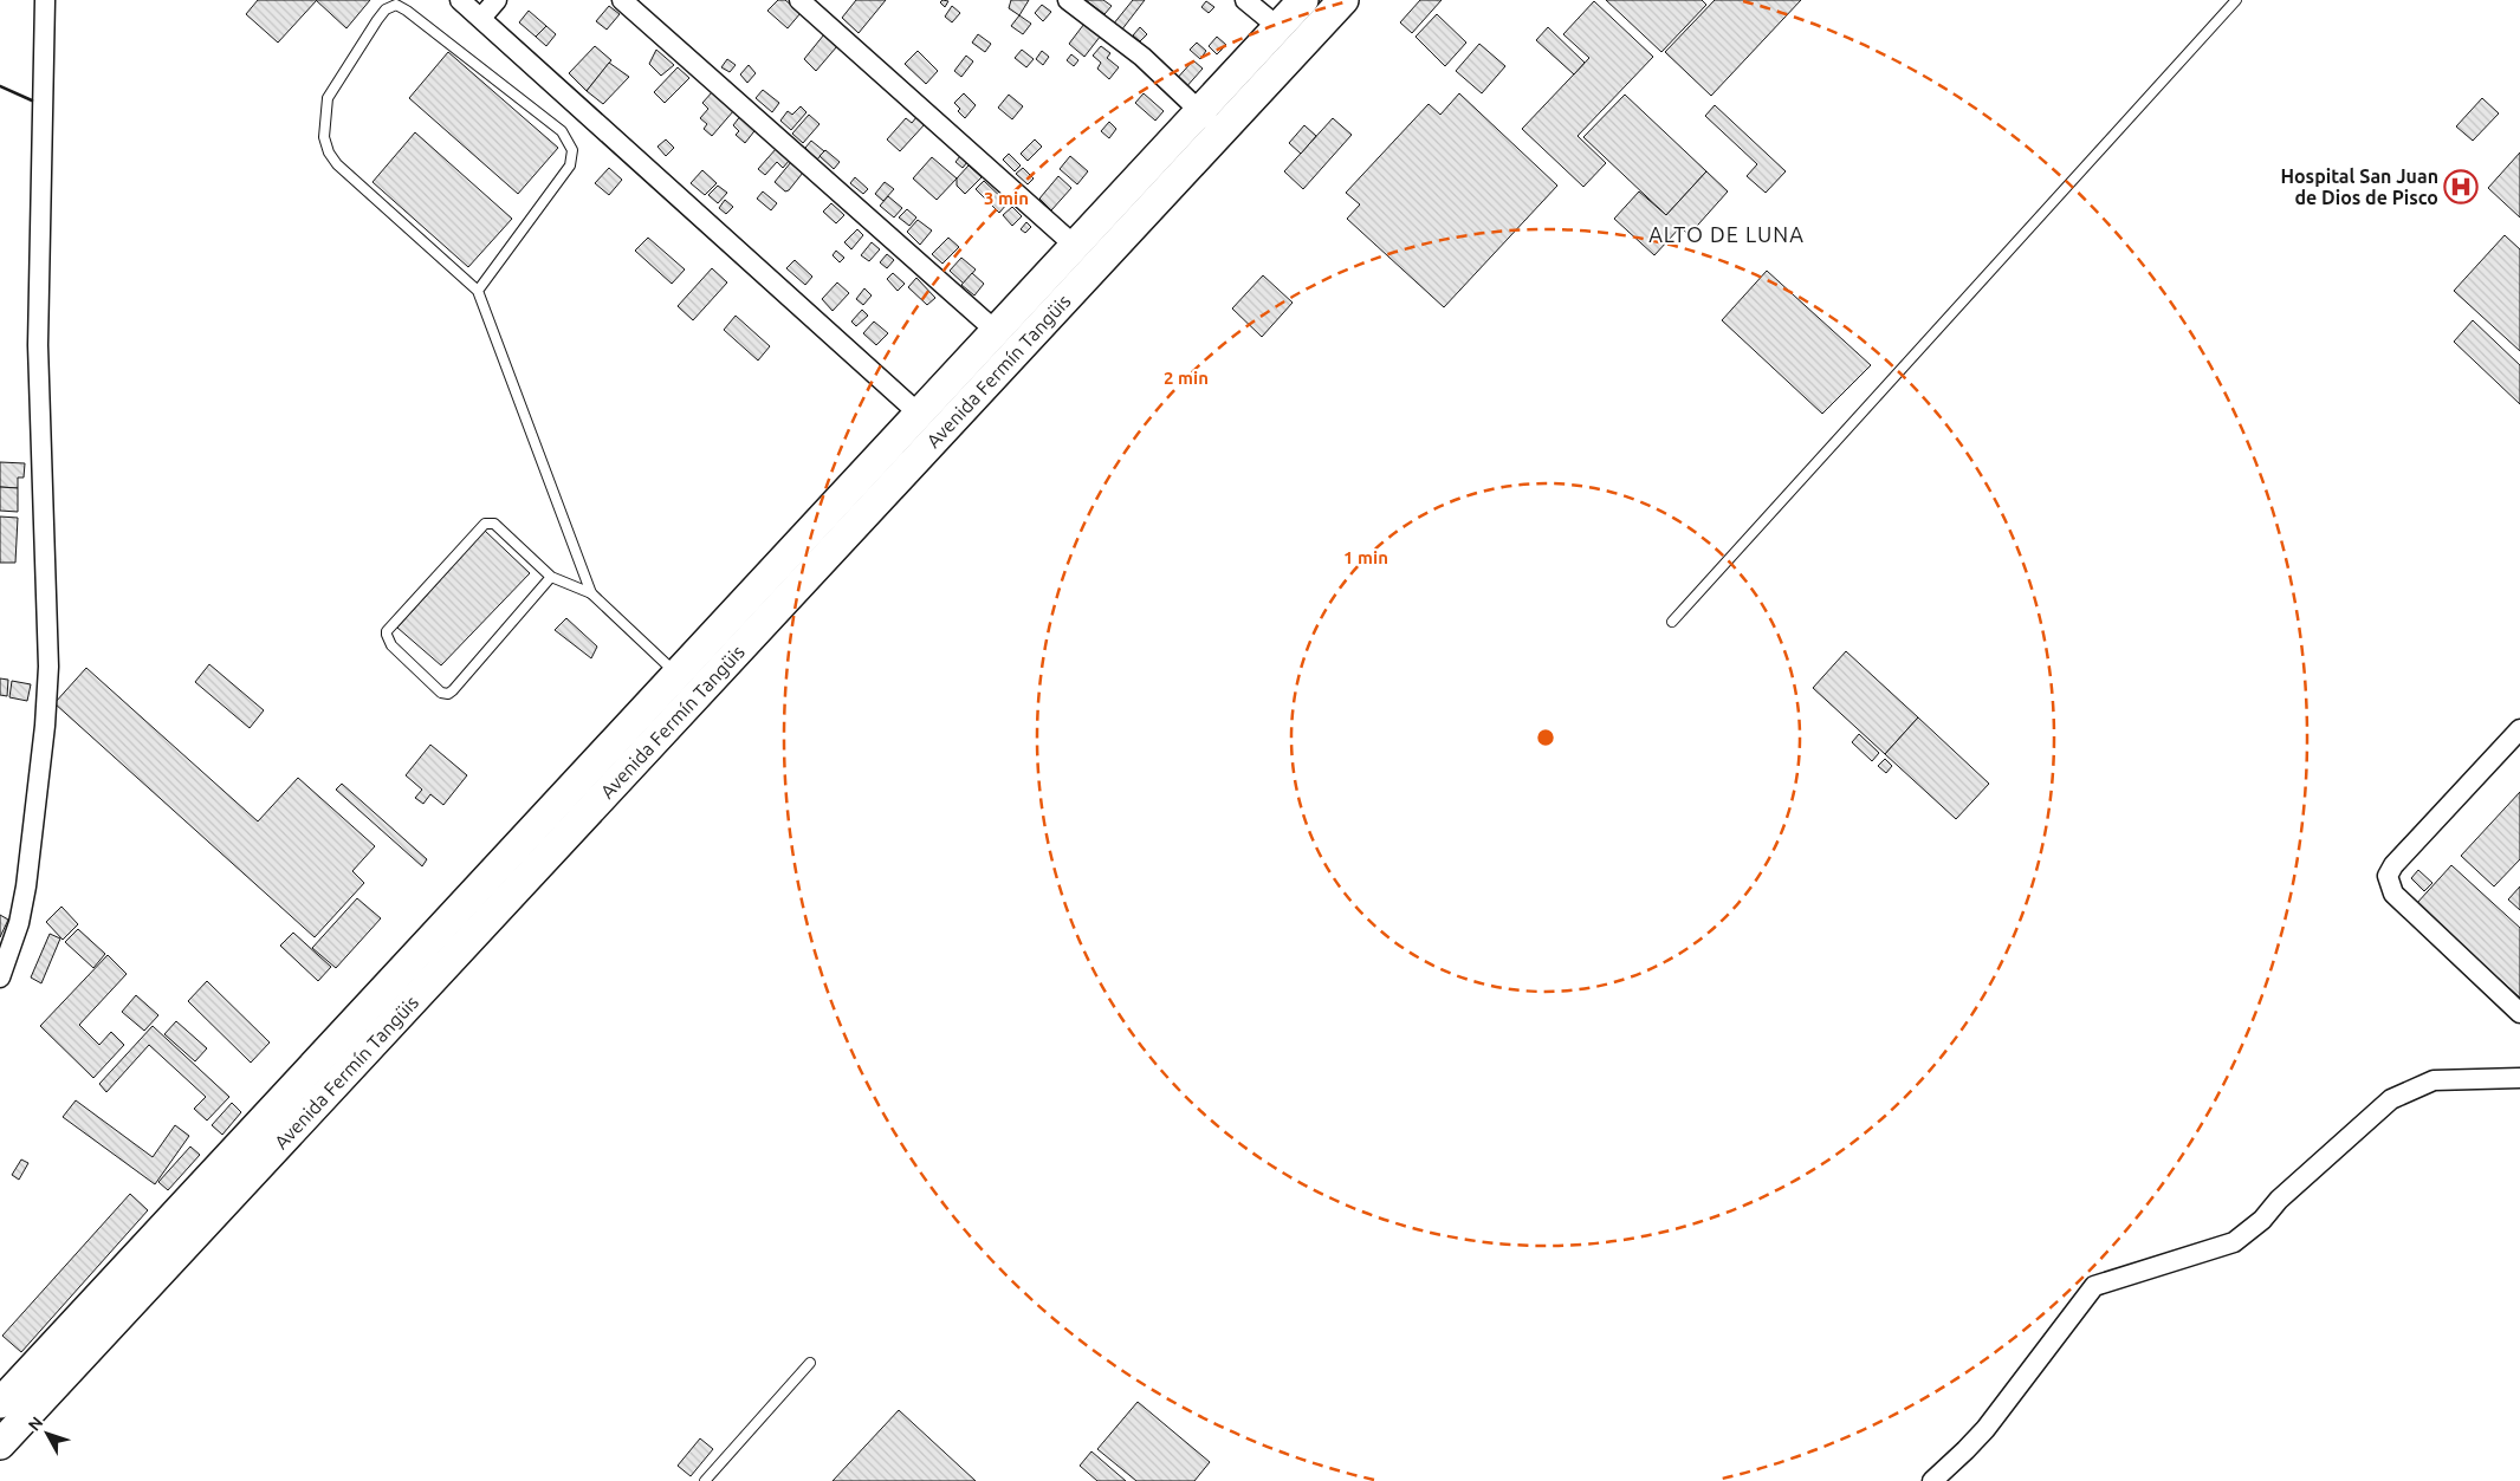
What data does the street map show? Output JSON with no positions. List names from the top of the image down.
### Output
{
  "streets": {
    "main road": ["Avenida Fermín Tangüis"]
  },
  "districts": ["ALTO DE LUNA"],
  "places": {
    "hospital": ["Hospital San Juan de Dios de Pisco"]
  },
  "north": "top left",
  "rings": ["3 min", "2 min", "1 min"]
}
